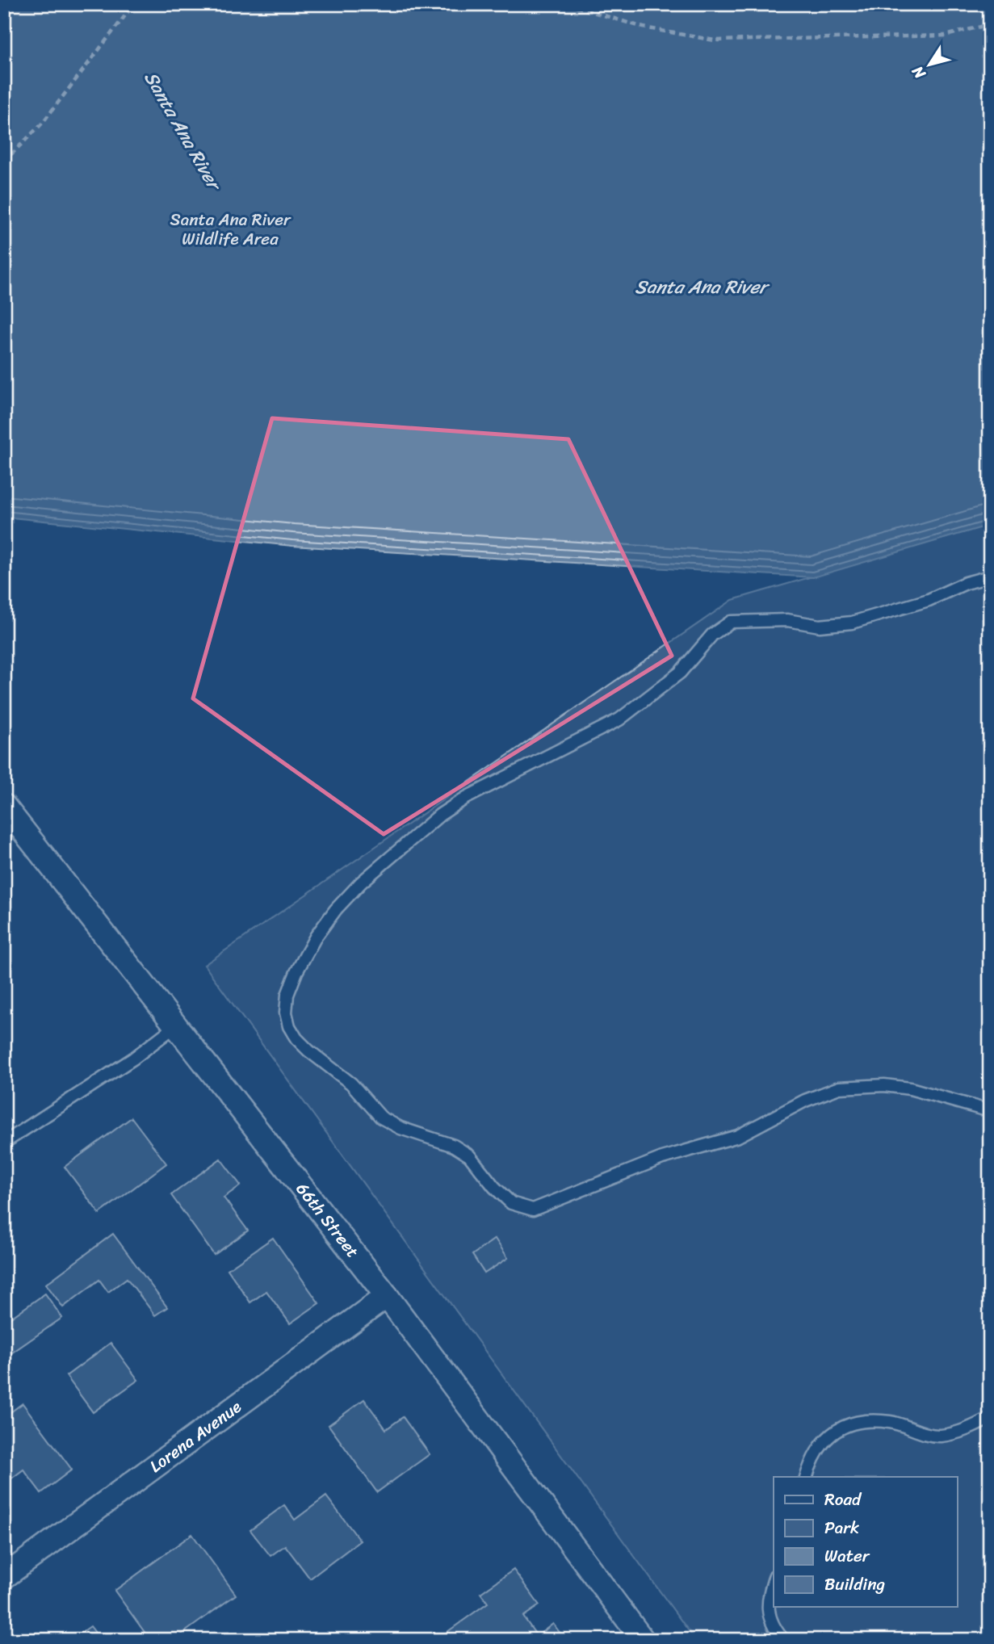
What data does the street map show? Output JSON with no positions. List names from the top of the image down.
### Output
{
  "streets": {
    "street": ["66th Street", "Lorena Avenue"]
  },
  "crossings": [
    ["66th Street", "Lorena Avenue"]
  ],
  "water": ["Santa Ana River"],
  "parks": ["Santa Ana River Wildlife Area"],
  "legend": [
    "Road",
    "Park",
    "Water",
    "Building"
  ],
  "north": "bottom left"
}
